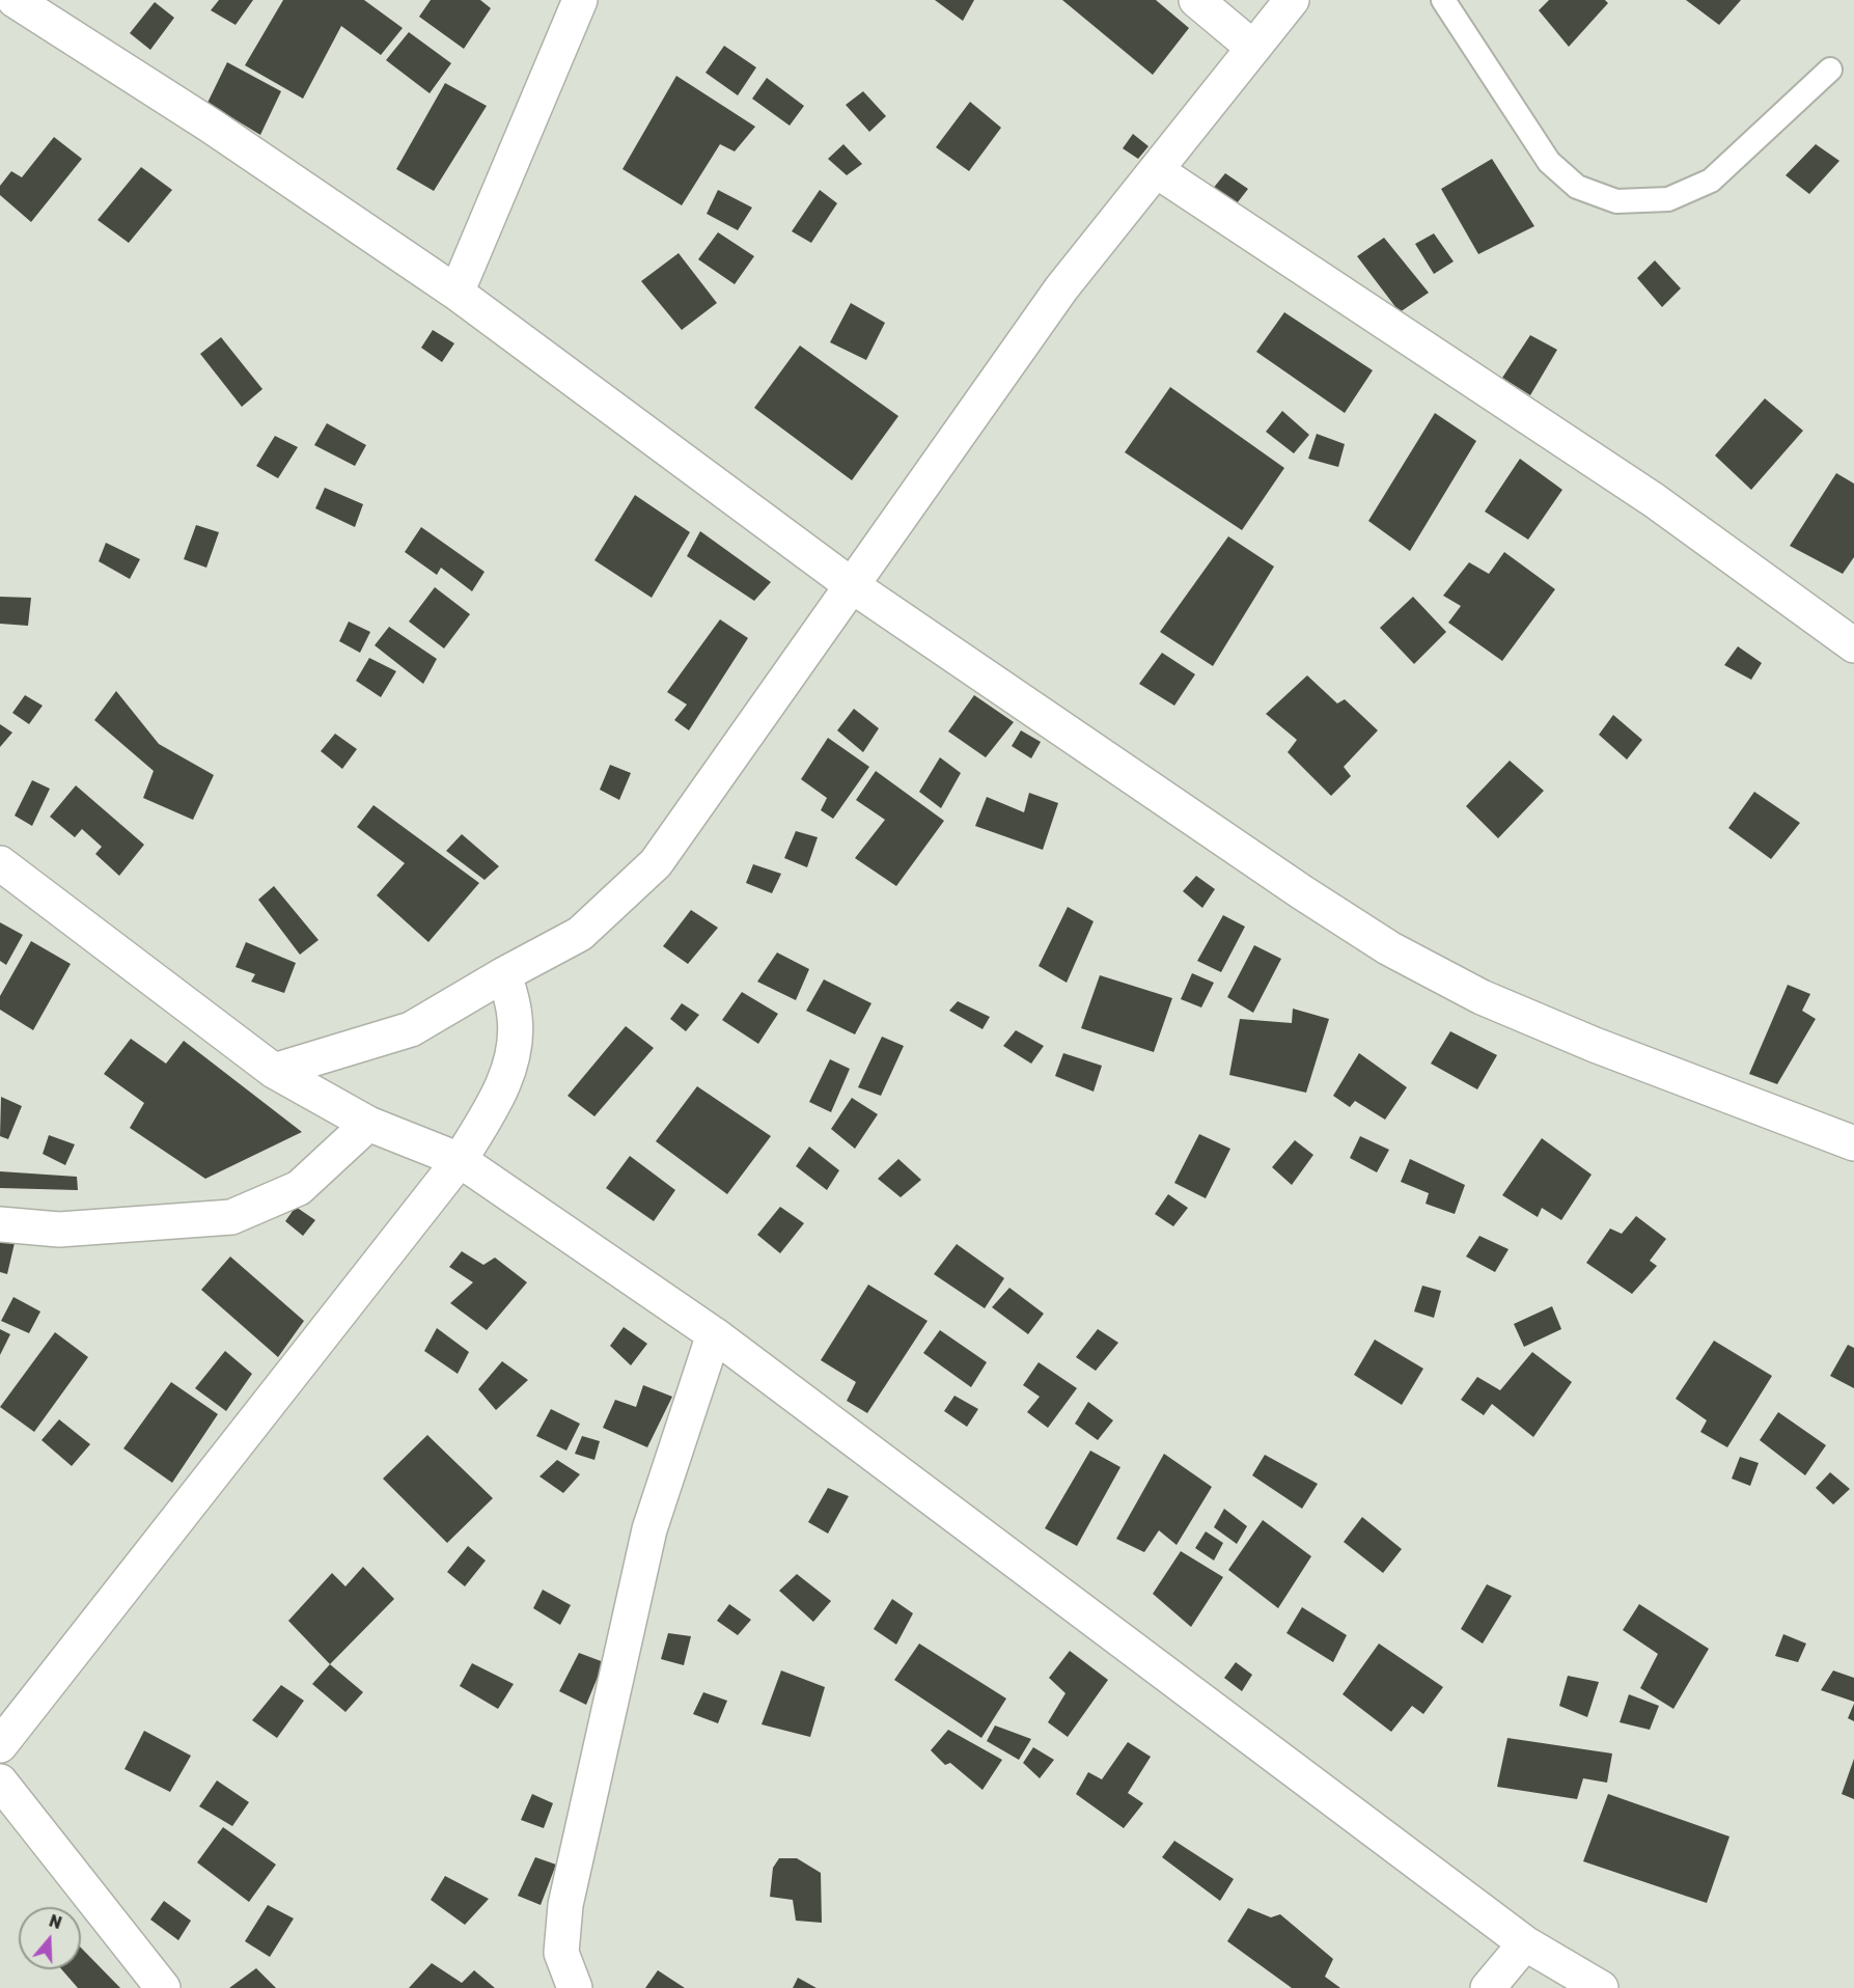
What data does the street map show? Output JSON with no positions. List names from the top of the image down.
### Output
{
  "north": "top"
}
